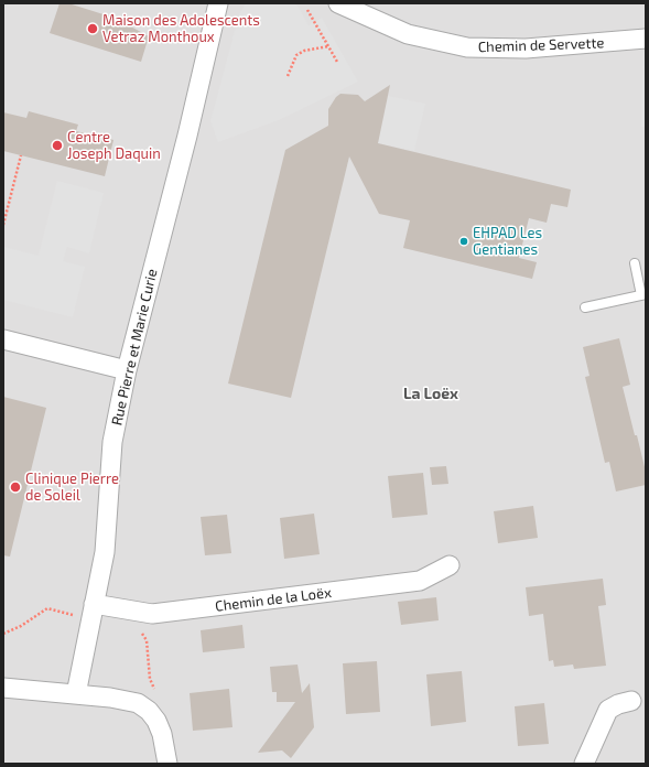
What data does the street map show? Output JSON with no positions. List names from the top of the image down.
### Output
{
  "streets": {
    "street": ["Chemin de Servette", "Rue Pierre et Marie Curie", "Chemin de la Loëx"]
  },
  "crossings": [
    ["Rue Pierre et Marie Curie", "Chemin de la Loëx"]
  ],
  "districts": ["La Loëx"],
  "places": [
    "Maison des Adolescents Vetraz Monthoux",
    "Centre Joseph Daquin",
    "EHPAD Les Gentianes",
    "Clinique Pierre de Soleil"
  ]
}
